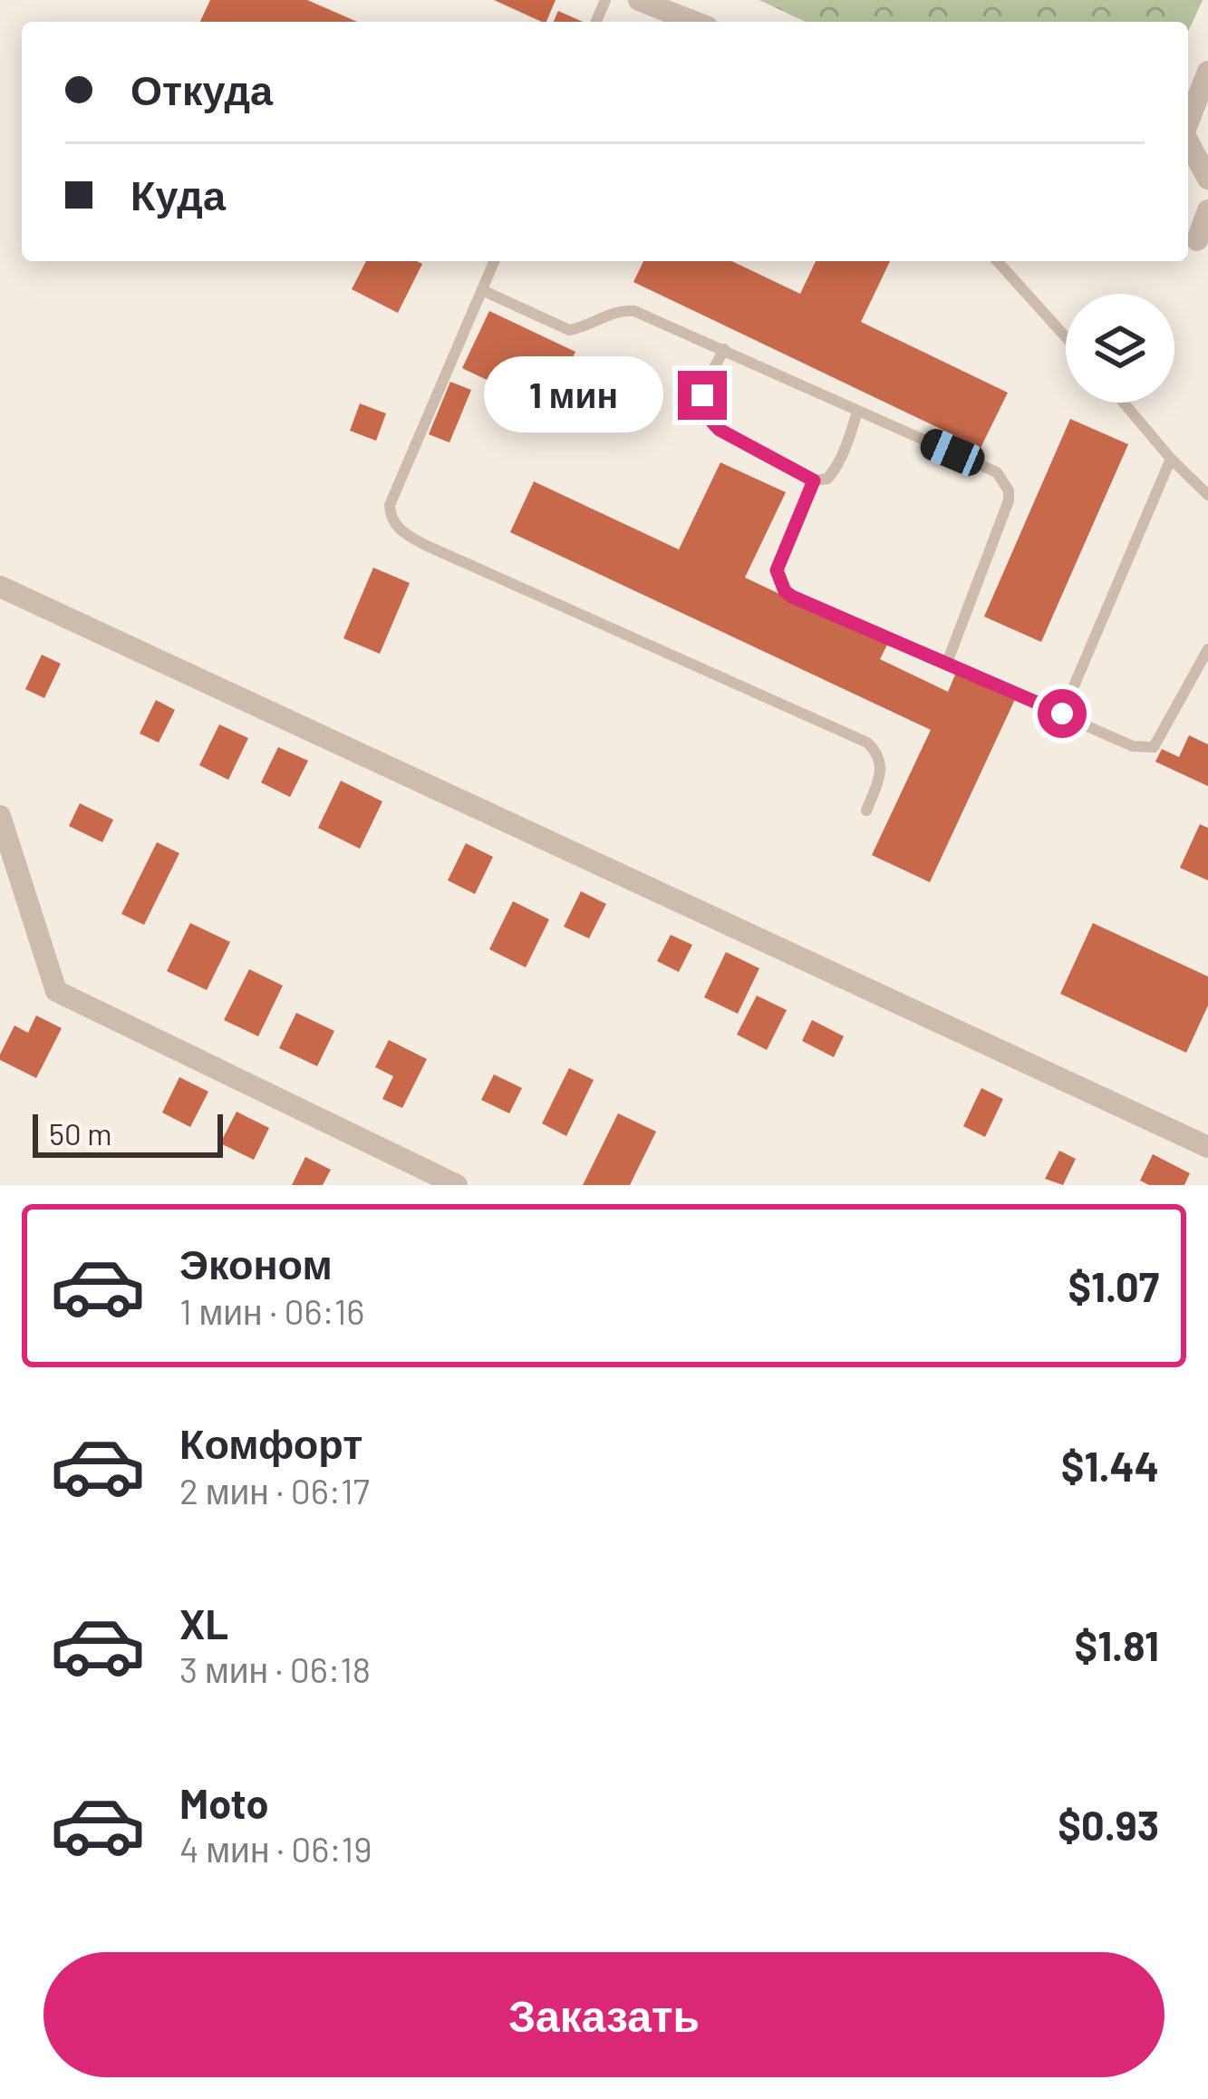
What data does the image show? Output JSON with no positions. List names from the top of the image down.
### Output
{
  "scale_bar": "50 m",
  "page": {
    "banner": ["Откуда", "Куда"],
    "bubble": "1 мин",
    "scale": "50 m",
    "list": [
      {
        "name": "Эконом",
        "note": "1 мин · 06:16",
        "value": "$1.07"
      },
      {
        "name": "Комфорт",
        "note": "2 мин · 06:17",
        "value": "$1.44"
      },
      {
        "name": "XL",
        "note": "3 мин · 06:18",
        "value": "$1.81"
      },
      {
        "name": "Moto",
        "note": "4 мин · 06:19",
        "value": "$0.93"
      }
    ],
    "buttons": "Заказать"
  }
}
